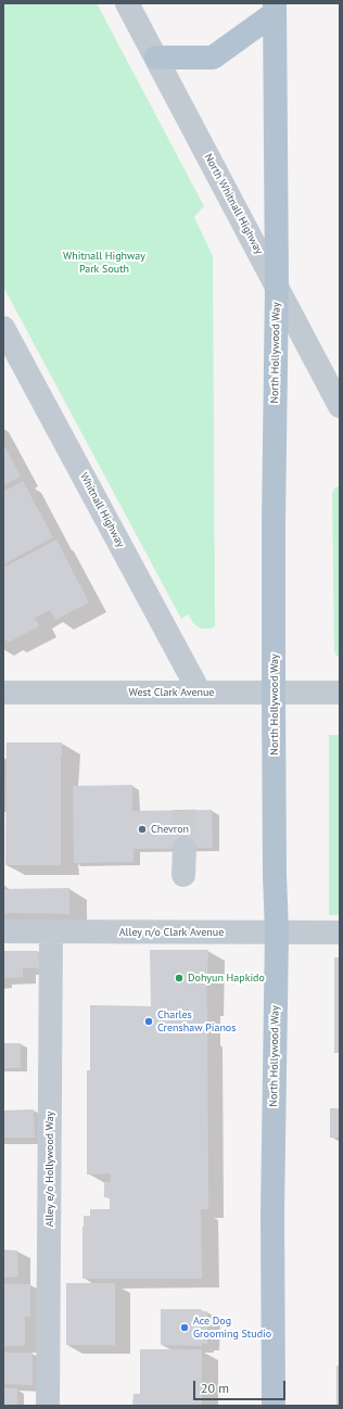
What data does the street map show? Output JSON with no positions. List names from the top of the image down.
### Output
{
  "streets": {
    "main road": ["North Hollywood Way"],
    "street": [
      "North Whitnall Highway",
      "Whitnall Highway",
      "West Clark Avenue",
      "Alley n/o Clark Avenue",
      "Alley e/o Hollywood Way"
    ]
  },
  "crossings": [
    ["North Whitnall Highway", "North Hollywood Way"],
    ["North Hollywood Way", "West Clark Avenue"],
    ["North Hollywood Way", "Alley n/o Clark Avenue"],
    ["Whitnall Highway", "West Clark Avenue"],
    ["Alley n/o Clark Avenue", "Alley e/o Hollywood Way"]
  ],
  "parks": ["Whitnall Highway Park South"],
  "places": [
    "Chevron",
    "Dohyun Hapkido",
    "Charles Crenshaw Pianos",
    "Ace Dog Grooming Studio"
  ],
  "scale_bar": "20 m"
}
